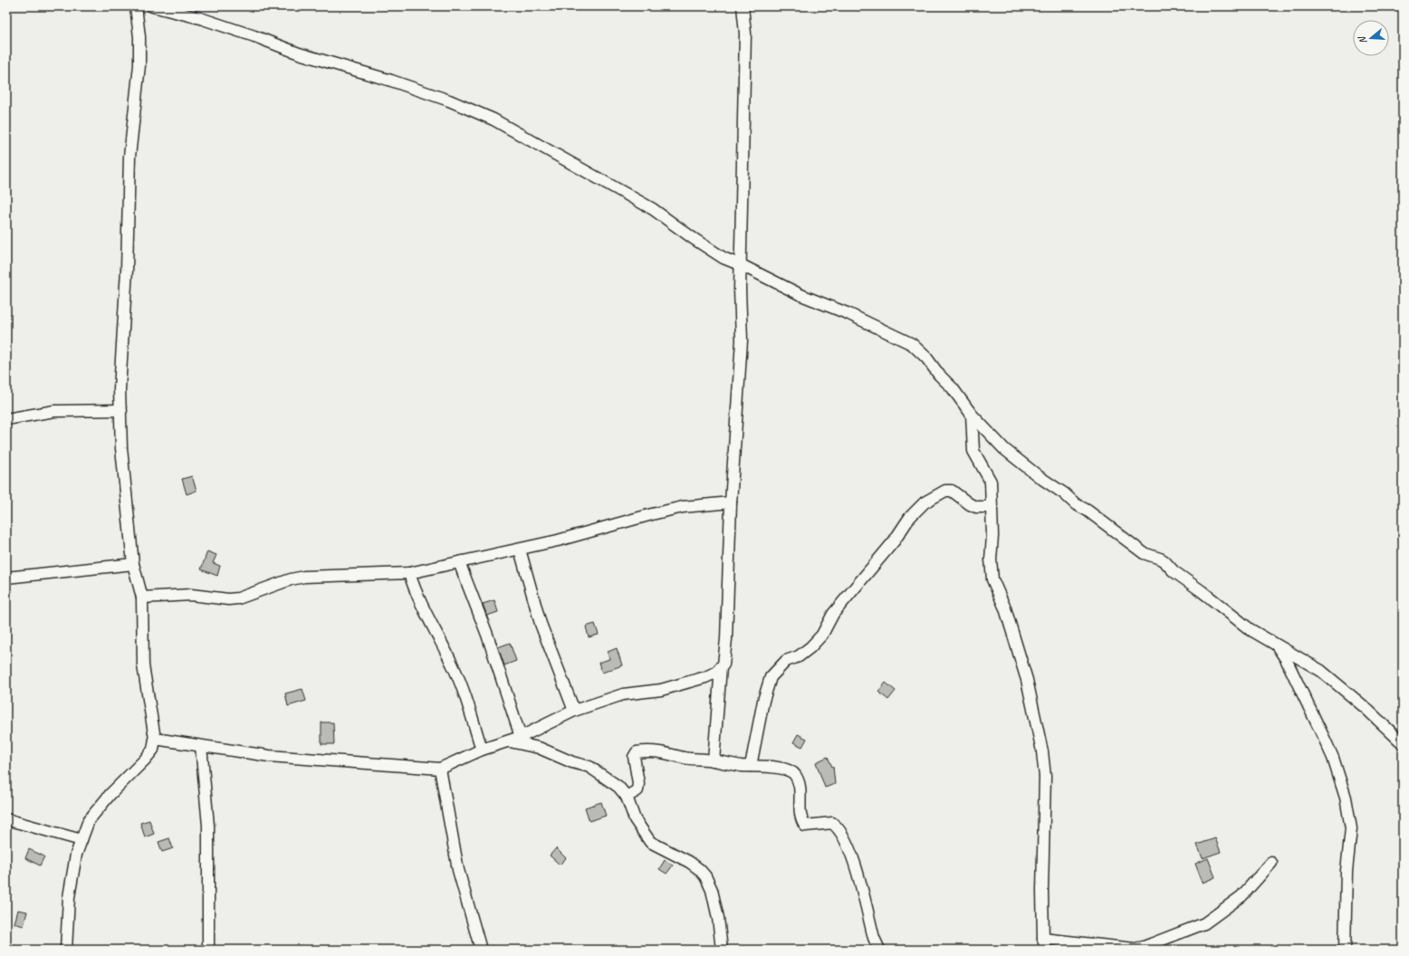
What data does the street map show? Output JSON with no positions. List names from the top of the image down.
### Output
{
  "north": "left"
}
